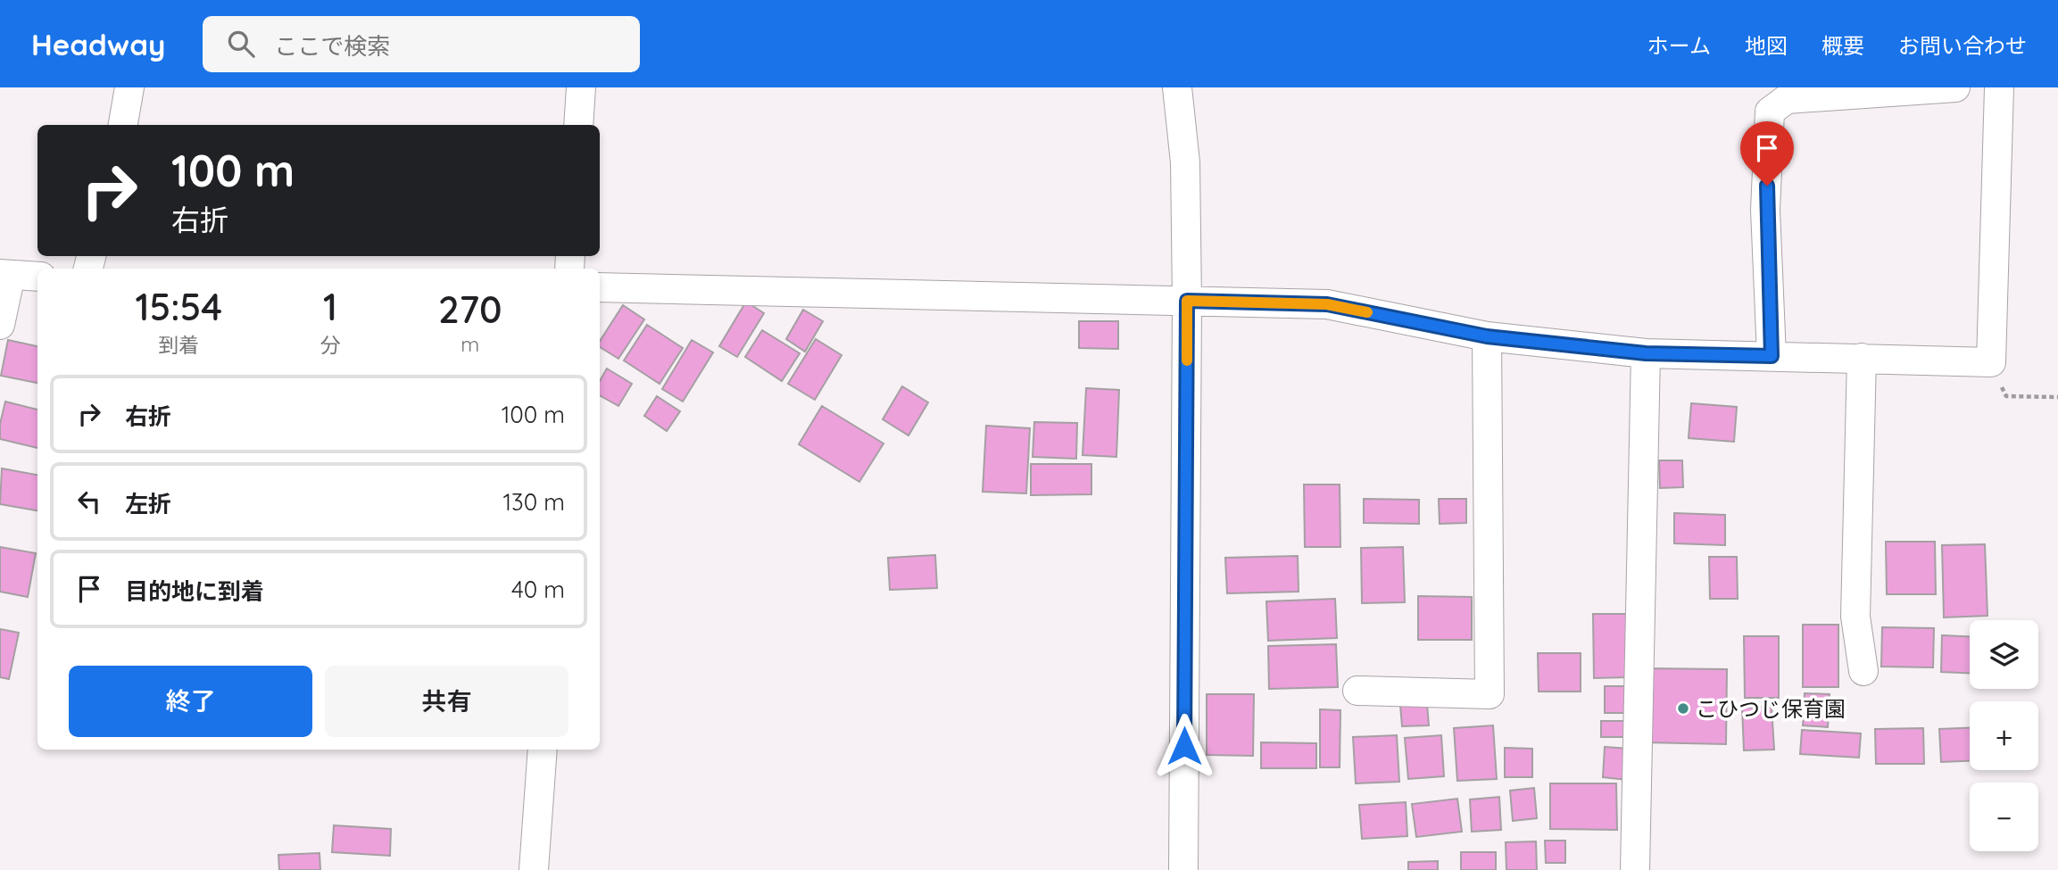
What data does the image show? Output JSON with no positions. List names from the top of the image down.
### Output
{
  "places": ["こひつじ保育園"],
  "page": {
    "header": "Headway",
    "search": "ここで検索",
    "nav": [
      "ホーム",
      "地図",
      "概要",
      "お問い合わせ"
    ],
    "turn": ["100 m", "右折"],
    "eta": [
      "15:54",
      "到着",
      "1",
      "分",
      "270",
      "m"
    ],
    "list": [
      {
        "name": "右折",
        "value": "100 m"
      },
      {
        "name": "左折",
        "value": "130 m"
      },
      {
        "name": "目的地に到着",
        "value": "40 m"
      }
    ],
    "map_buttons": ["+", "−"],
    "buttons": ["終了", "共有"]
  }
}
